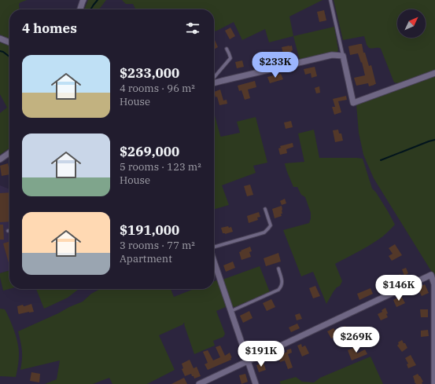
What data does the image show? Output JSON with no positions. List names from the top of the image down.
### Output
{
  "north": "top right",
  "page": {
    "heading": "4 homes",
    "list": [
      {
        "name": "$233,000",
        "note": "4 rooms · 96 m² · House"
      },
      {
        "name": "$269,000",
        "note": "5 rooms · 123 m² · House"
      },
      {
        "name": "$191,000",
        "note": "3 rooms · 77 m² · Apartment"
      }
    ],
    "price": [
      "$233K",
      "$146K",
      "$269K",
      "$191K"
    ]
  }
}
